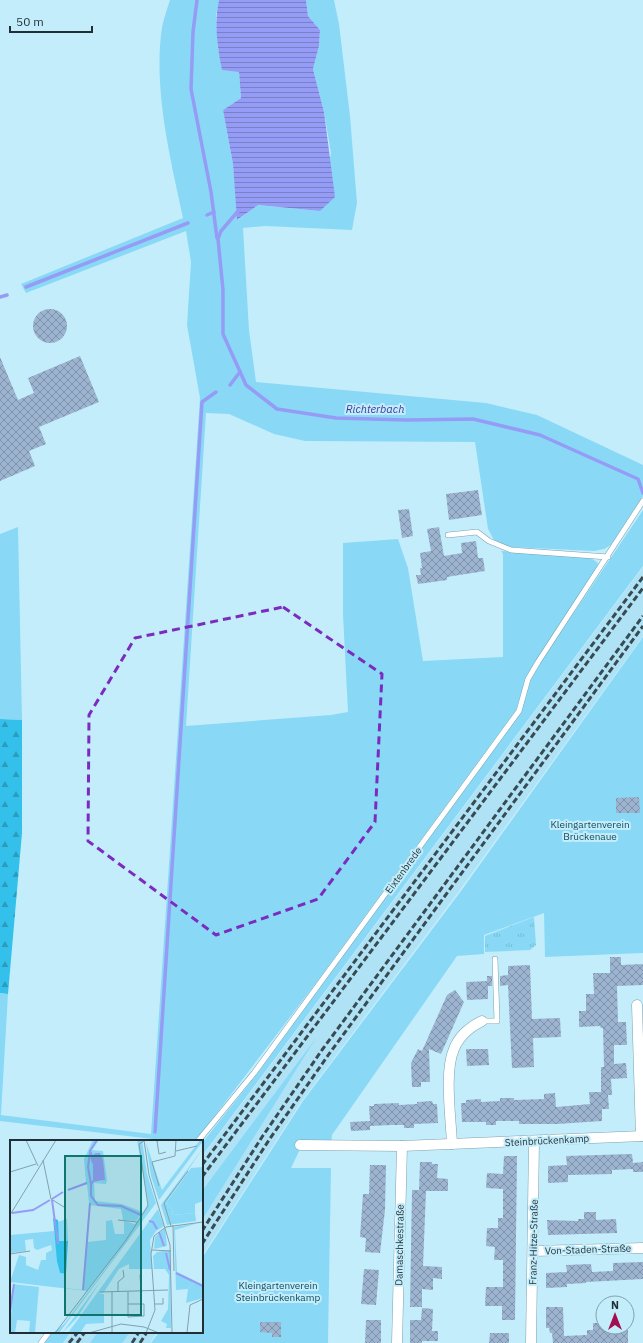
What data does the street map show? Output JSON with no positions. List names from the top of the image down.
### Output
{
  "streets": {
    "street": [
      "Steinbrückenkamp",
      "Franz-Hitze-Straße",
      "Damaschkestraße",
      "Von-Staden-Straße"
    ],
    "lane": ["Eixtenbrede"]
  },
  "crossings": [
    ["Steinbrückenkamp", "Franz-Hitze-Straße"],
    ["Steinbrückenkamp", "Damaschkestraße"],
    ["Franz-Hitze-Straße", "Von-Staden-Straße"]
  ],
  "water": ["Richterbach"],
  "parks": ["Kleingartenverein Brückenaue", "Kleingartenverein Steinbrückenkamp"],
  "scale_bar": "50 m",
  "north": "top"
}
